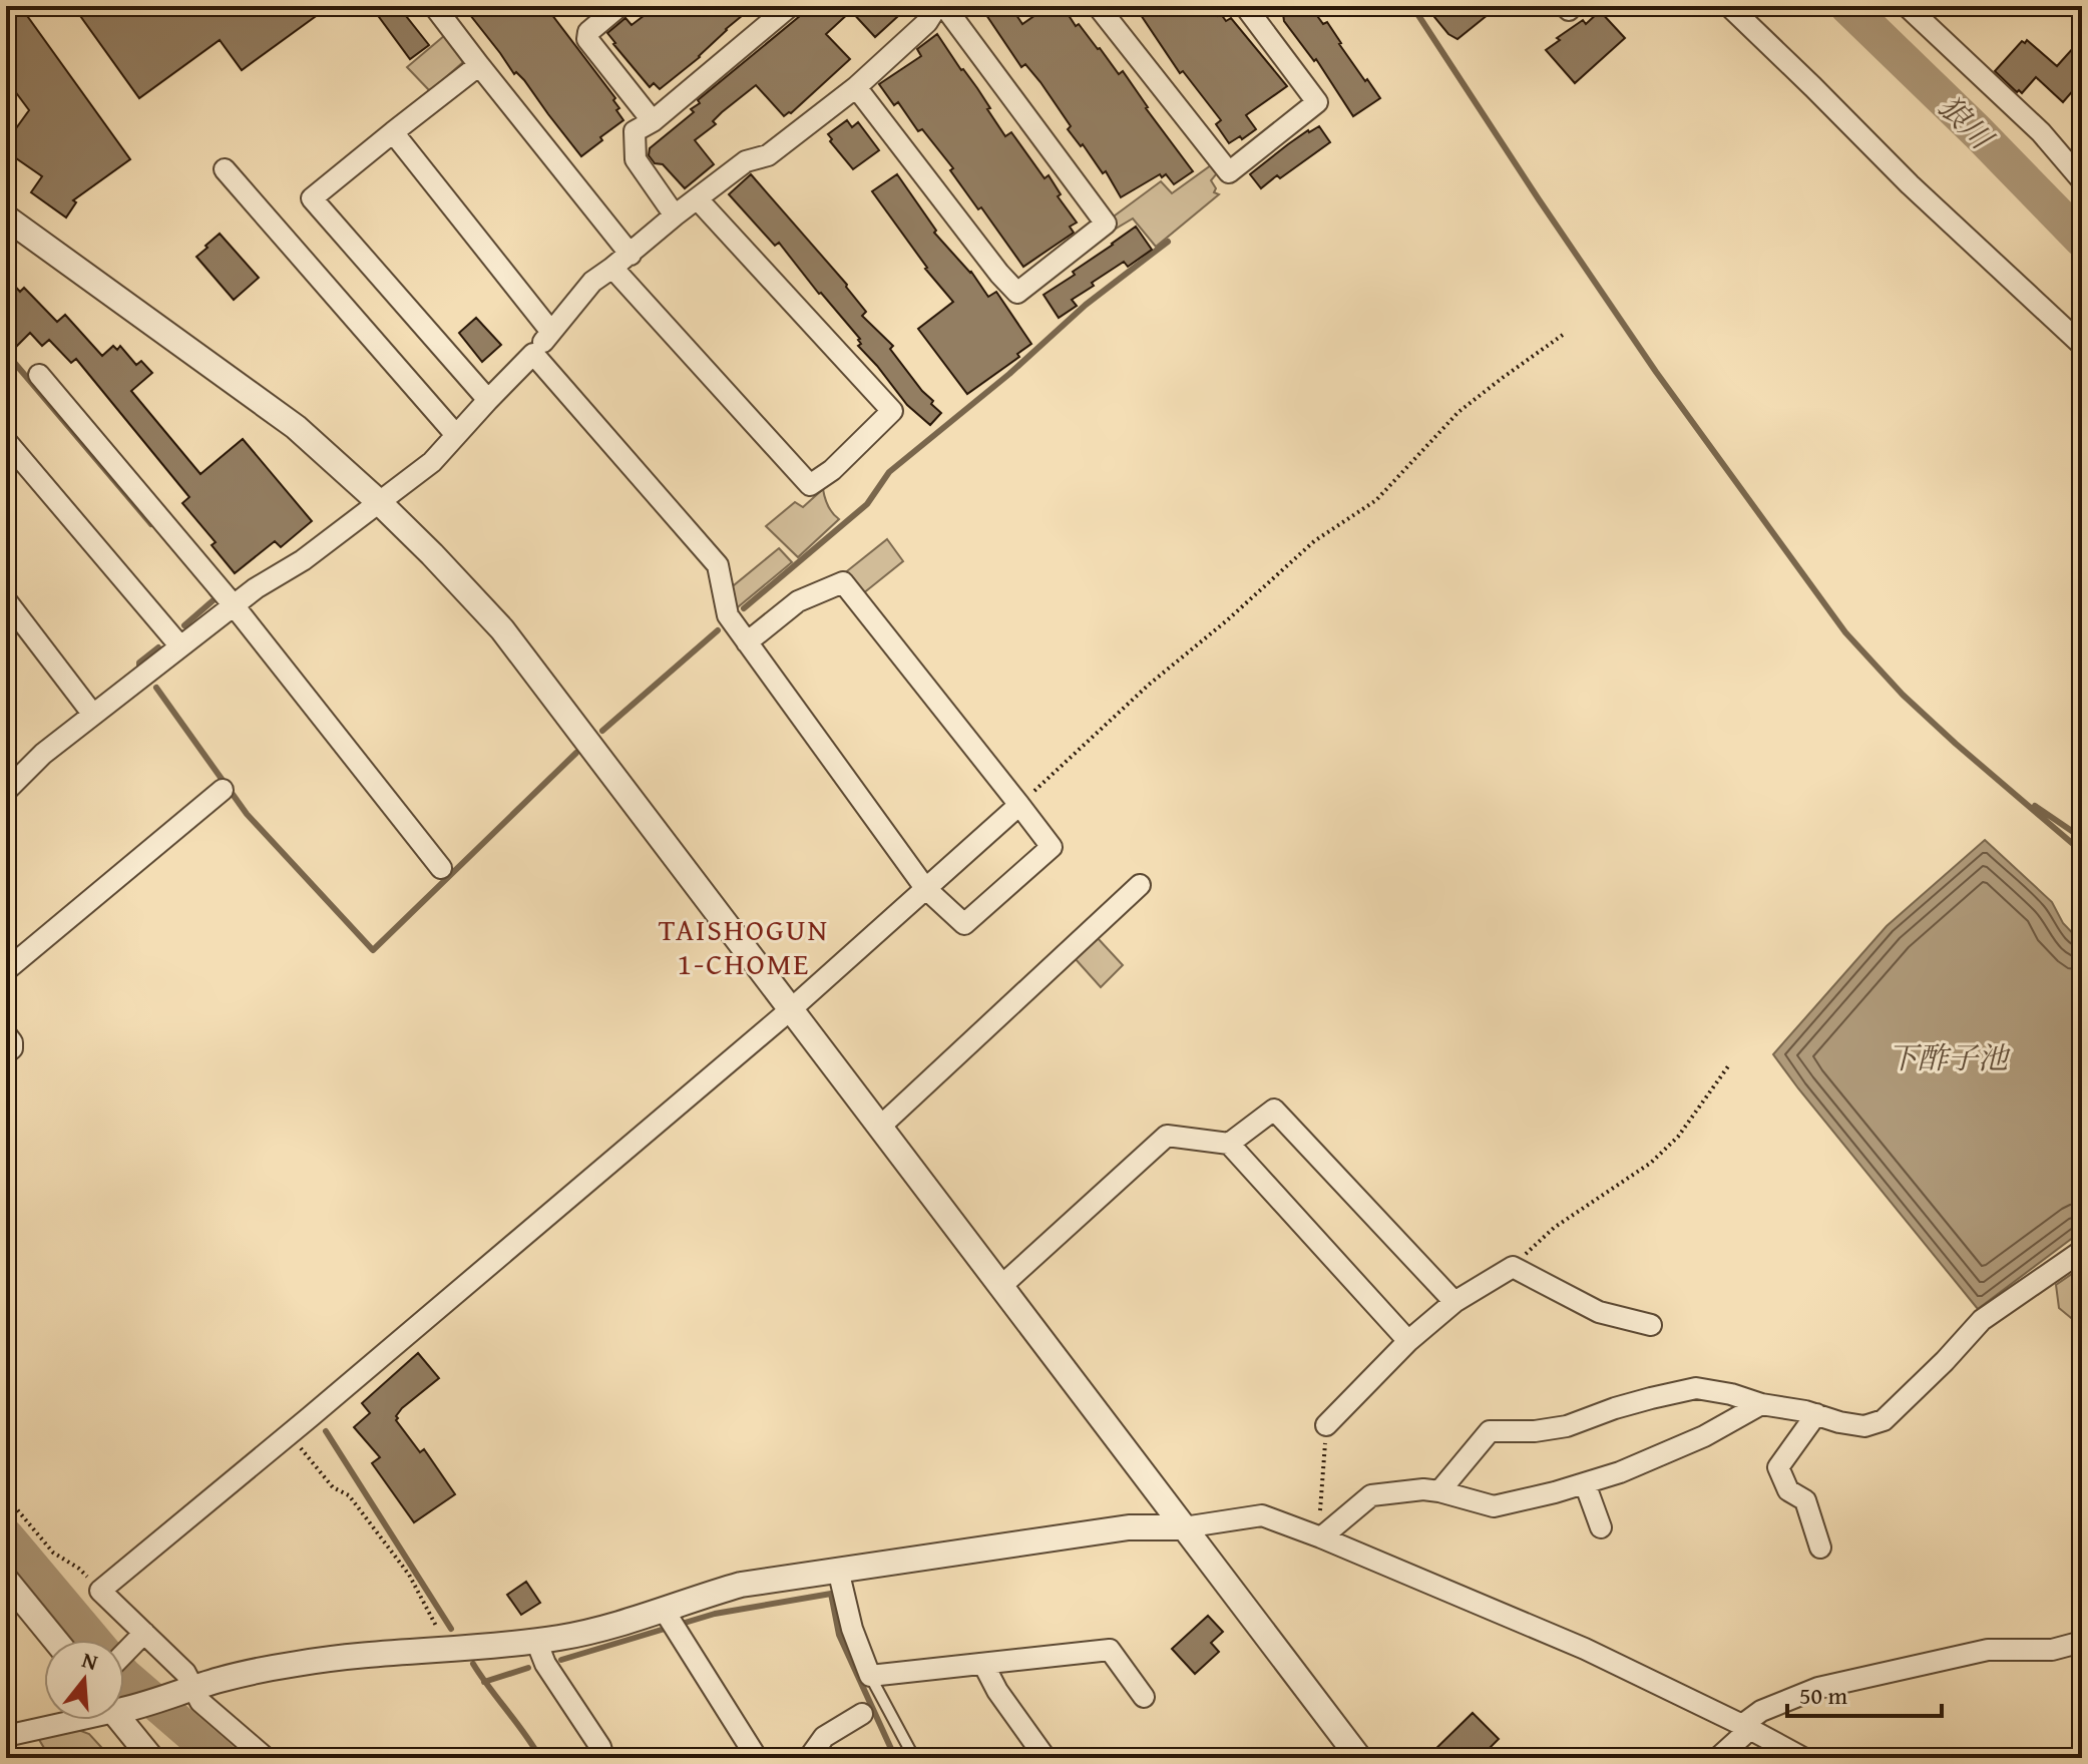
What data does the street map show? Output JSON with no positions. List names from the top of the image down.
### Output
{
  "districts": ["TAISHOGUN 1-CHOME"],
  "water": ["狼川", "下酢子池"],
  "scale_bar": "50 m",
  "north": "top"
}
